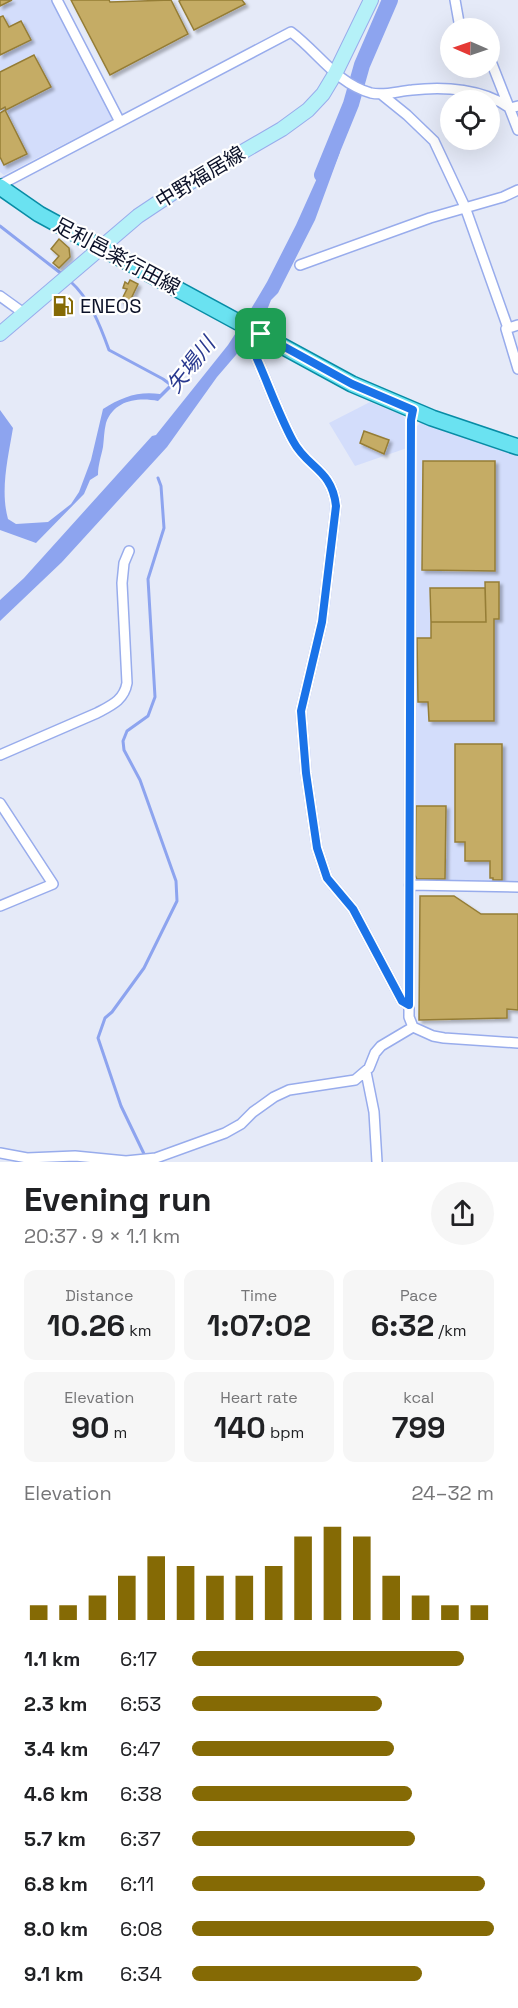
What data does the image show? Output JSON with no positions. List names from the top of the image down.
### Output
{
  "streets": {
    "main road": ["中野福居線", "足利邑楽行田線"]
  },
  "crossings": [
    ["中野福居線", "足利邑楽行田線"]
  ],
  "water": ["矢場川"],
  "places": {
    "fuel station": ["ENEOS"]
  },
  "north": "left",
  "page": {
    "heading": ["Evening run", "20:37 · 9 × 1.1 km"],
    "stats": [
      ["Distance", "10.26 km"],
      ["Time", "1:07:02"],
      ["Pace", "6:32 /km"],
      ["Elevation", "90 m"],
      ["Heart rate", "140 bpm"],
      ["kcal", "799"]
    ],
    "chart": ["Elevation", "24–32 m"],
    "list": [
      {
        "name": "1.1 km",
        "note": "6:17"
      },
      {
        "name": "2.3 km",
        "note": "6:53"
      },
      {
        "name": "3.4 km",
        "note": "6:47"
      },
      {
        "name": "4.6 km",
        "note": "6:38"
      },
      {
        "name": "5.7 km",
        "note": "6:37"
      },
      {
        "name": "6.8 km",
        "note": "6:11"
      },
      {
        "name": "8.0 km",
        "note": "6:08"
      },
      {
        "name": "9.1 km",
        "note": "6:34"
      }
    ]
  }
}
